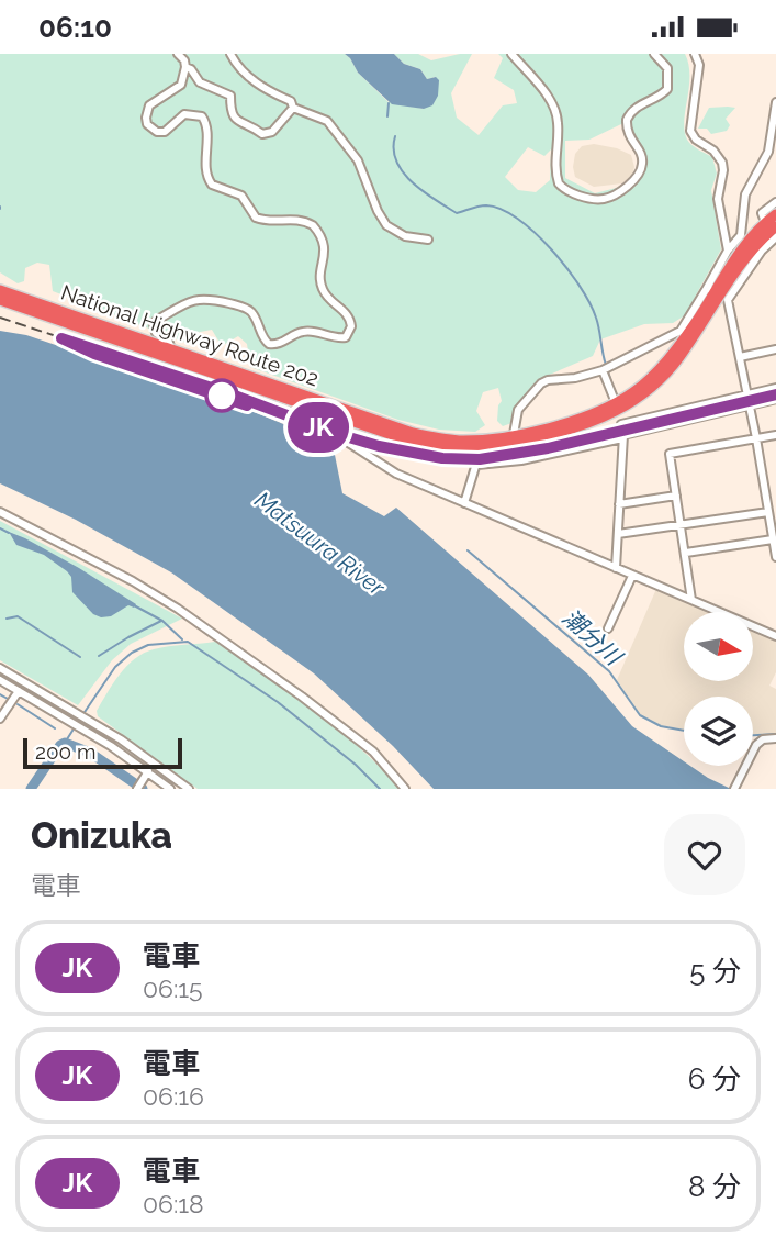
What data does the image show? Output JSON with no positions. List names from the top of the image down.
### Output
{
  "streets": {
    "highway": ["National Highway Route 202"]
  },
  "water": ["Matsuura River", "潮分川"],
  "scale_bar": "200 m",
  "north": "right",
  "page": {
    "status": "06:10",
    "on_map": "JK",
    "scale": "200 m",
    "heading": ["Onizuka", "電車"],
    "list": [
      {
        "mark": "JK",
        "name": "電車",
        "note": "06:15",
        "value": "5 分"
      },
      {
        "mark": "JK",
        "name": "電車",
        "note": "06:16",
        "value": "6 分"
      },
      {
        "mark": "JK",
        "name": "電車",
        "note": "06:18",
        "value": "8 分"
      }
    ]
  }
}
